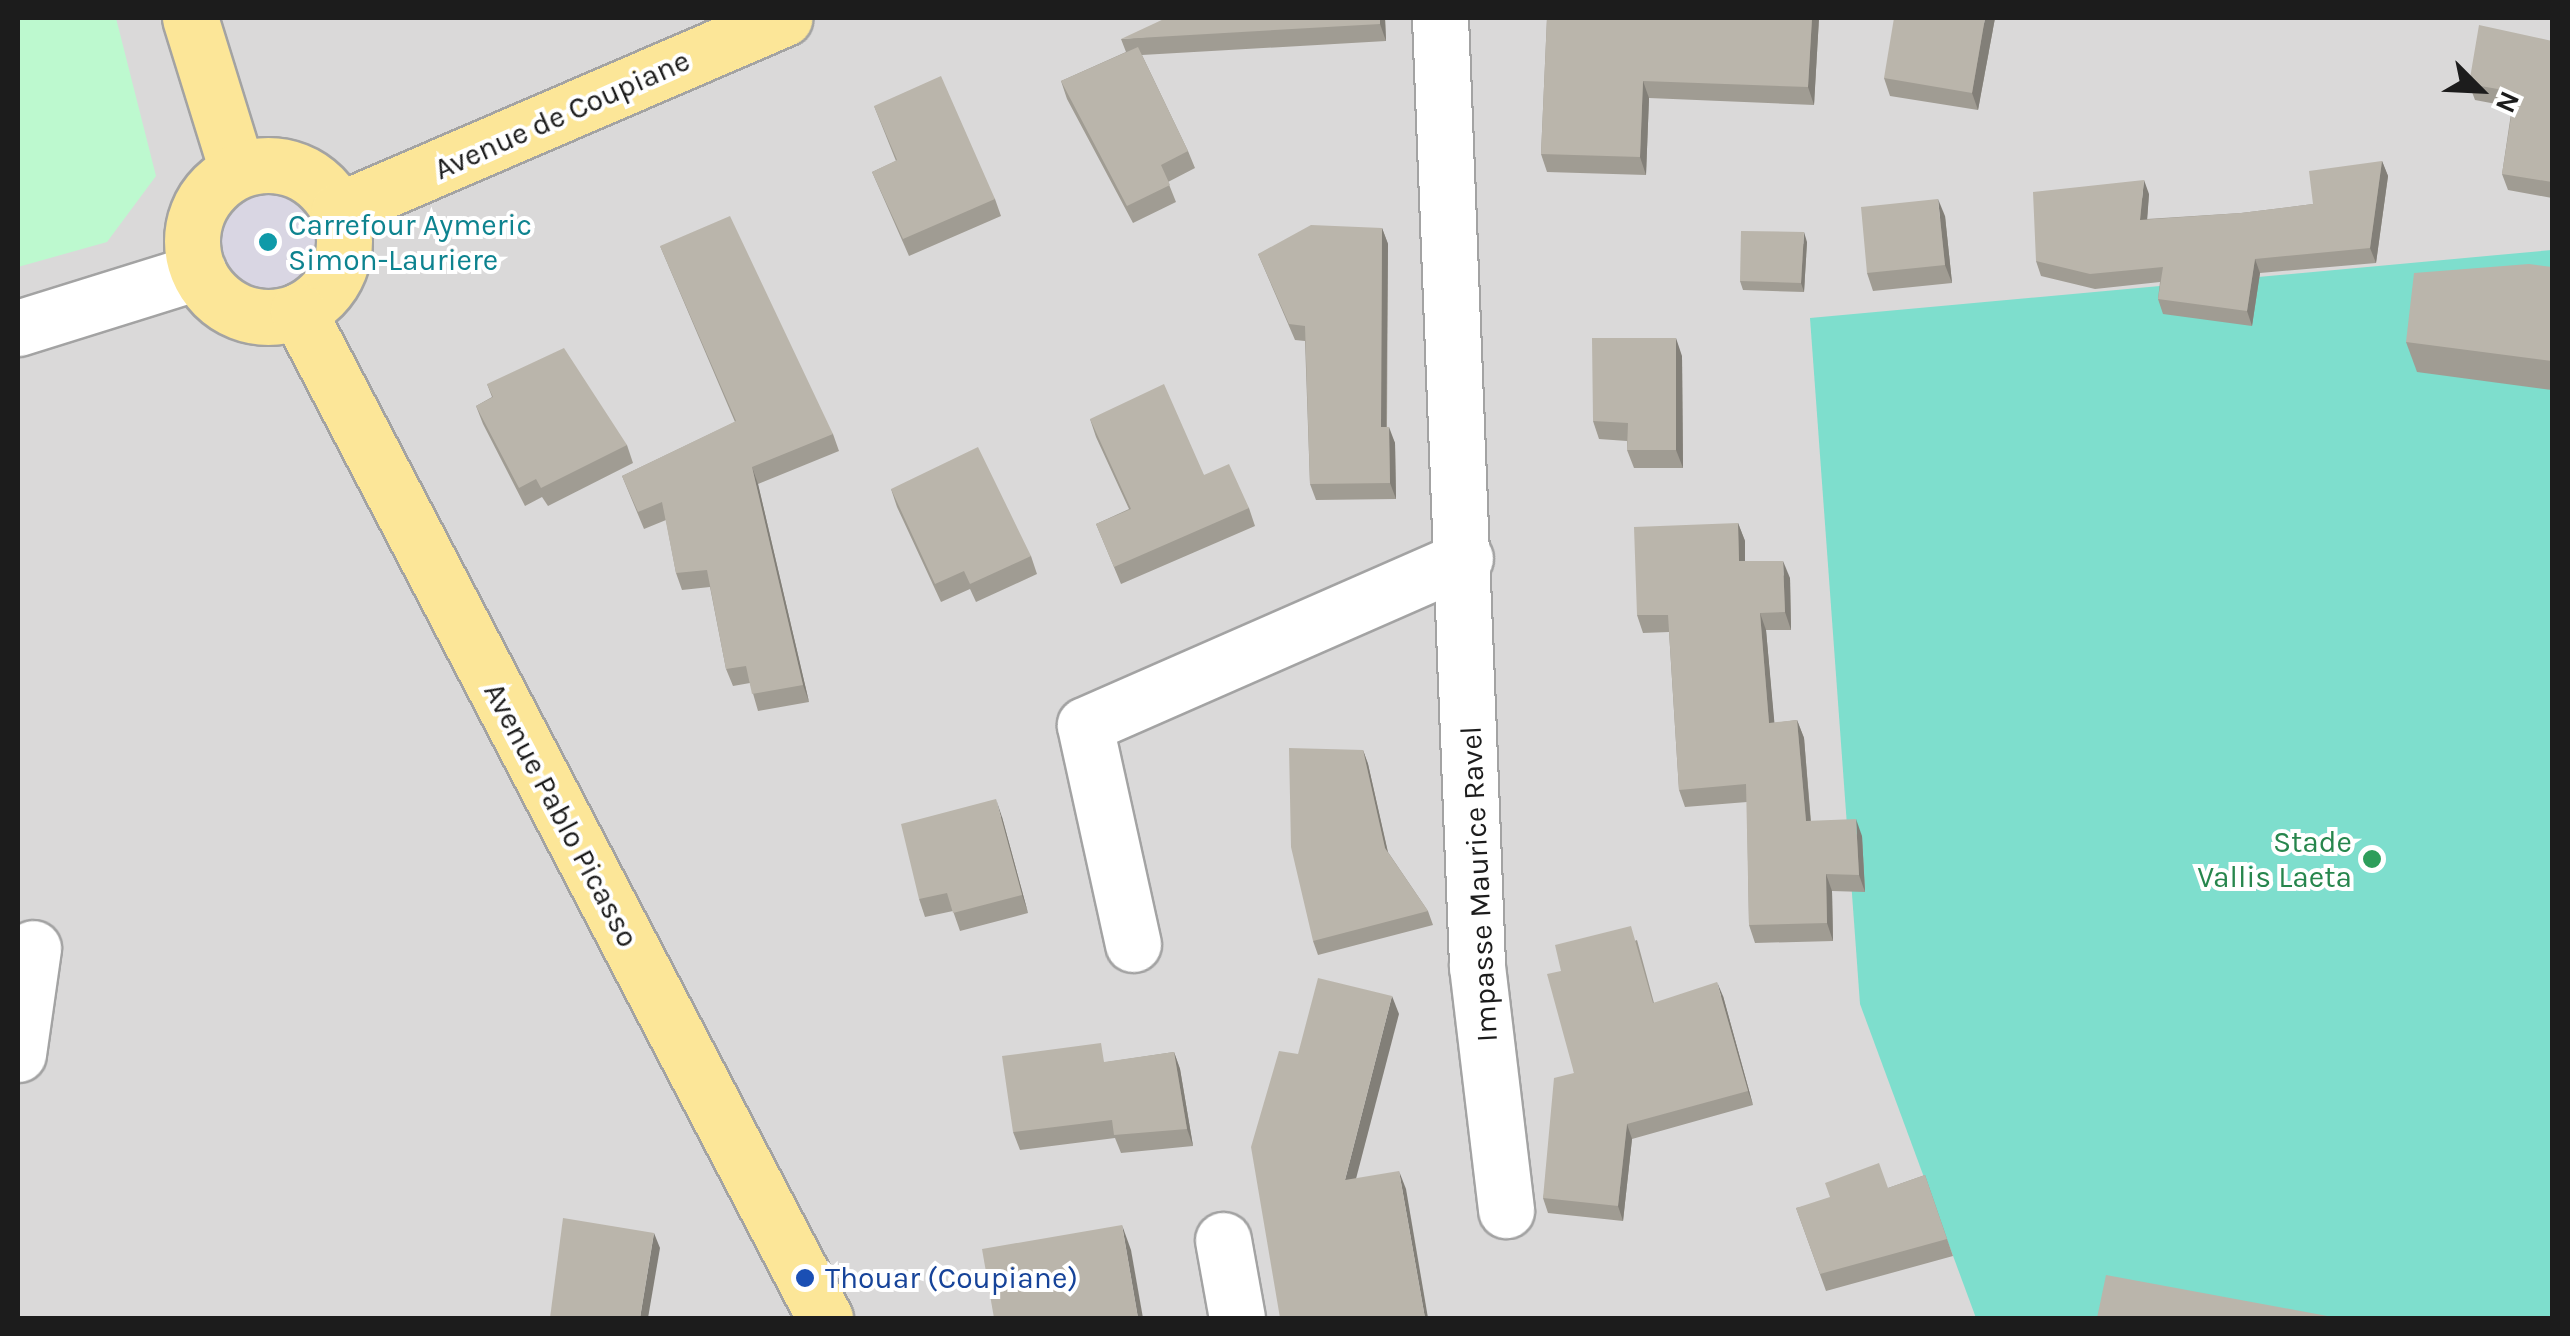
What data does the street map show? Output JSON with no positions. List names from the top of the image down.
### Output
{
  "streets": {
    "main road": ["Avenue de Coupiane", "Avenue Pablo Picasso"],
    "street": ["Impasse Maurice Ravel"]
  },
  "crossings": [
    ["Avenue de Coupiane", "Avenue Pablo Picasso"]
  ],
  "places": ["Carrefour Aymeric Simon-Lauriere", "Stade Vallis Laeta", "Thouar (Coupiane)"],
  "north": "bottom right"
}
